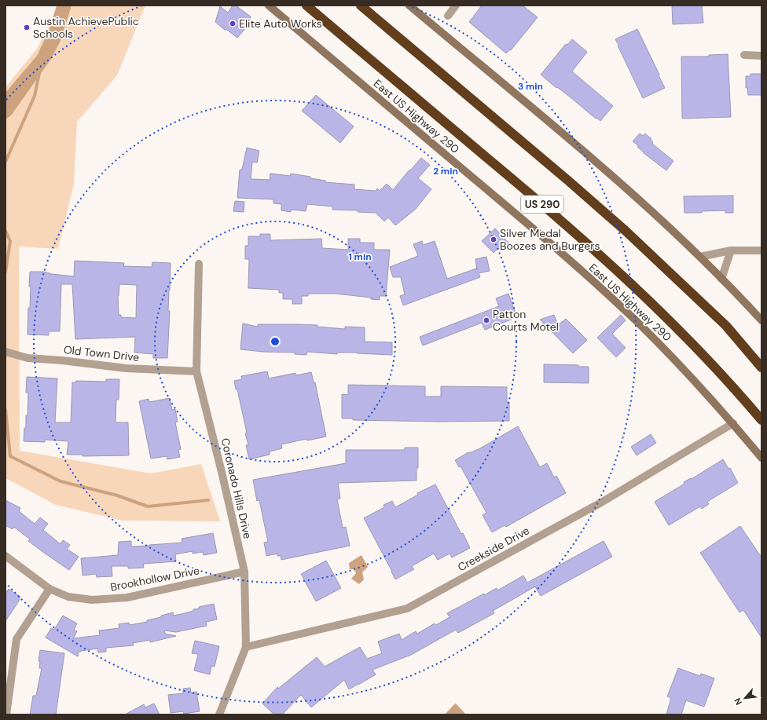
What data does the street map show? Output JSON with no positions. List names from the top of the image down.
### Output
{
  "streets": {
    "highway": ["US 290"],
    "main road": ["East US Highway 290"],
    "street": [
      "Old Town Drive",
      "Coronado Hills Drive",
      "Creekside Drive",
      "Brookhollow Drive"
    ]
  },
  "crossings": [
    ["East US Highway 290", "Creekside Drive"],
    ["Old Town Drive", "Coronado Hills Drive"],
    ["Coronado Hills Drive", "Creekside Drive"],
    ["Coronado Hills Drive", "Brookhollow Drive"]
  ],
  "places": [
    "Elite Auto Works",
    "Austin AchievePublic Schools",
    "Silver Medal Boozes and Burgers",
    "Patton Courts Motel"
  ],
  "north": "bottom left",
  "rings": ["3 min", "2 min", "1 min"]
}
